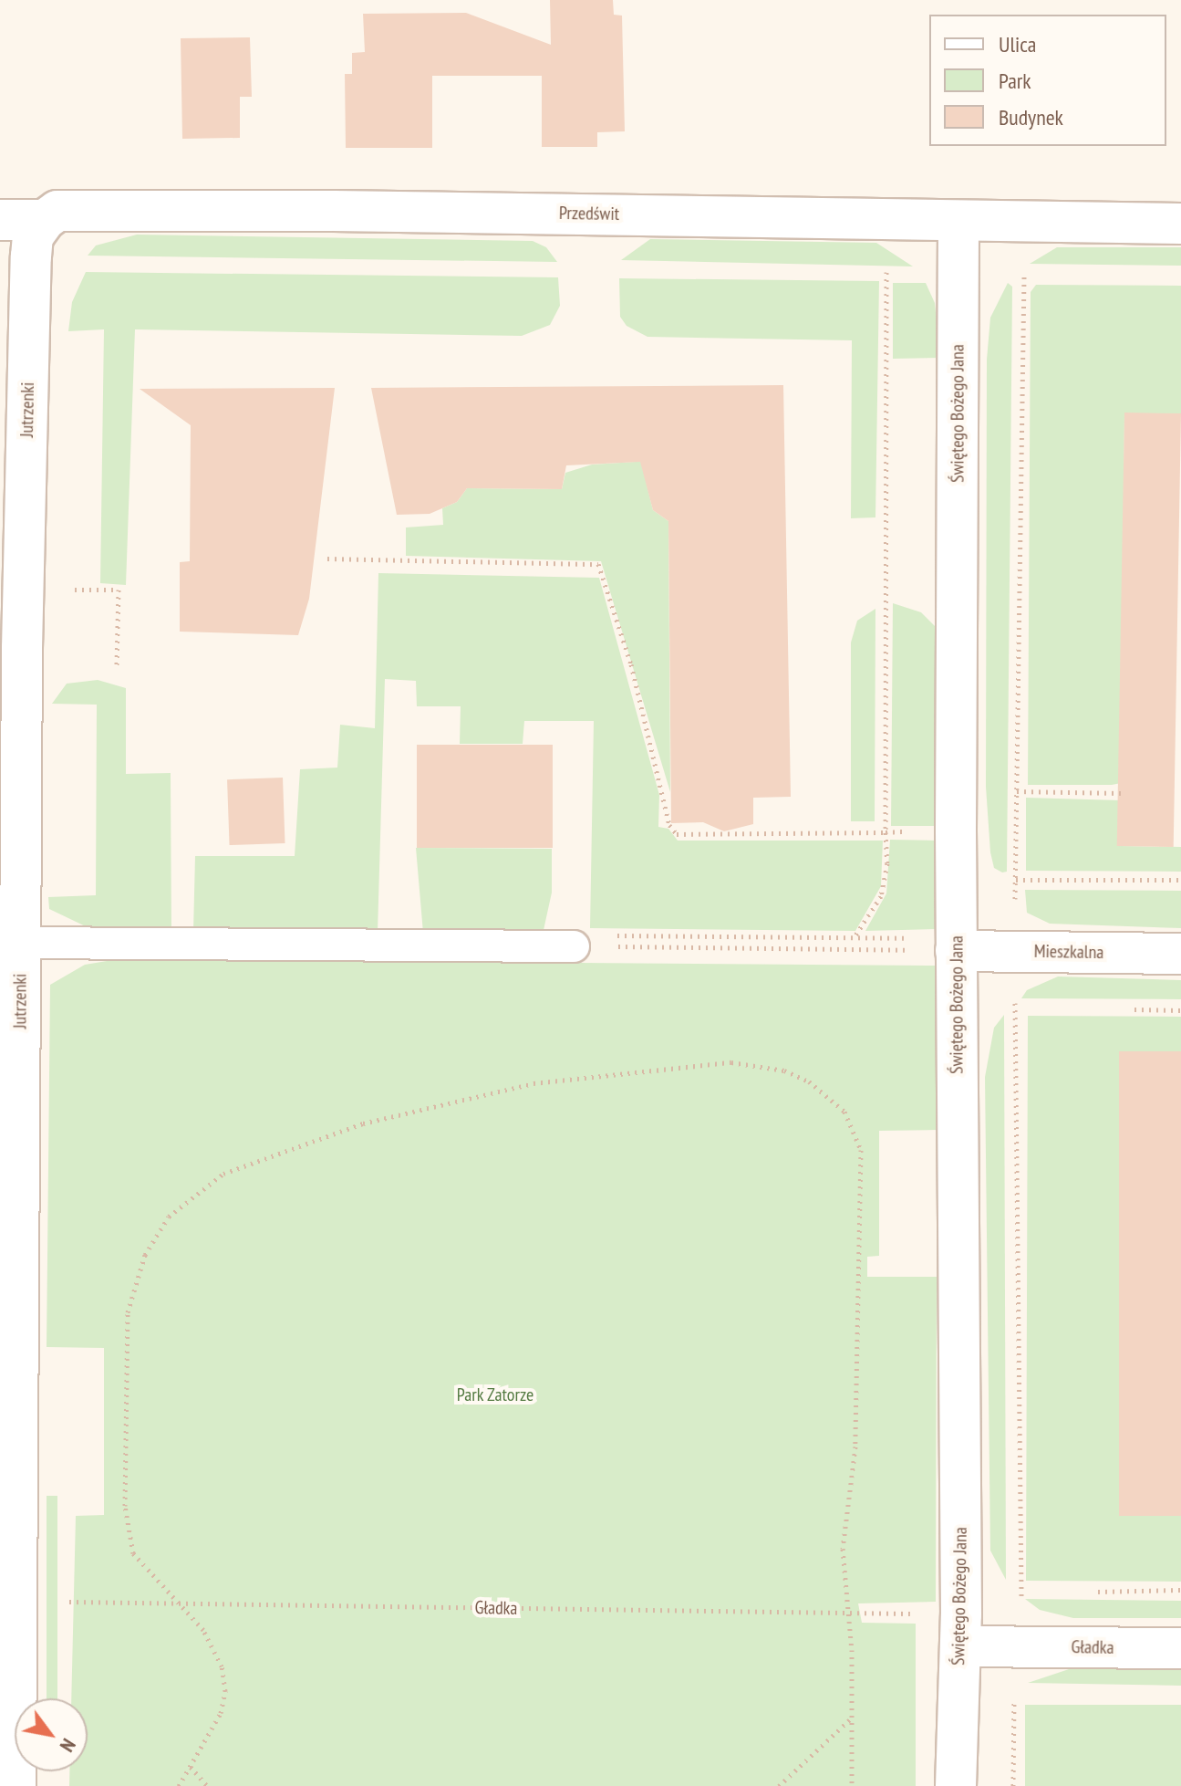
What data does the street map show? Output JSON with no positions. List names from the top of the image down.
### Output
{
  "streets": {
    "street": [
      "Przedświt",
      "Jutrzenki",
      "Świętego Bożego Jana",
      "Mieszkalna",
      "Gładka"
    ]
  },
  "crossings": [
    ["Przedświt", "Jutrzenki"],
    ["Przedświt", "Świętego Bożego Jana"],
    ["Świętego Bożego Jana", "Mieszkalna"],
    ["Świętego Bożego Jana", "Gładka"]
  ],
  "parks": ["Park Zatorze"],
  "legend": ["Ulica", "Park", "Budynek"],
  "north": "bottom right"
}
